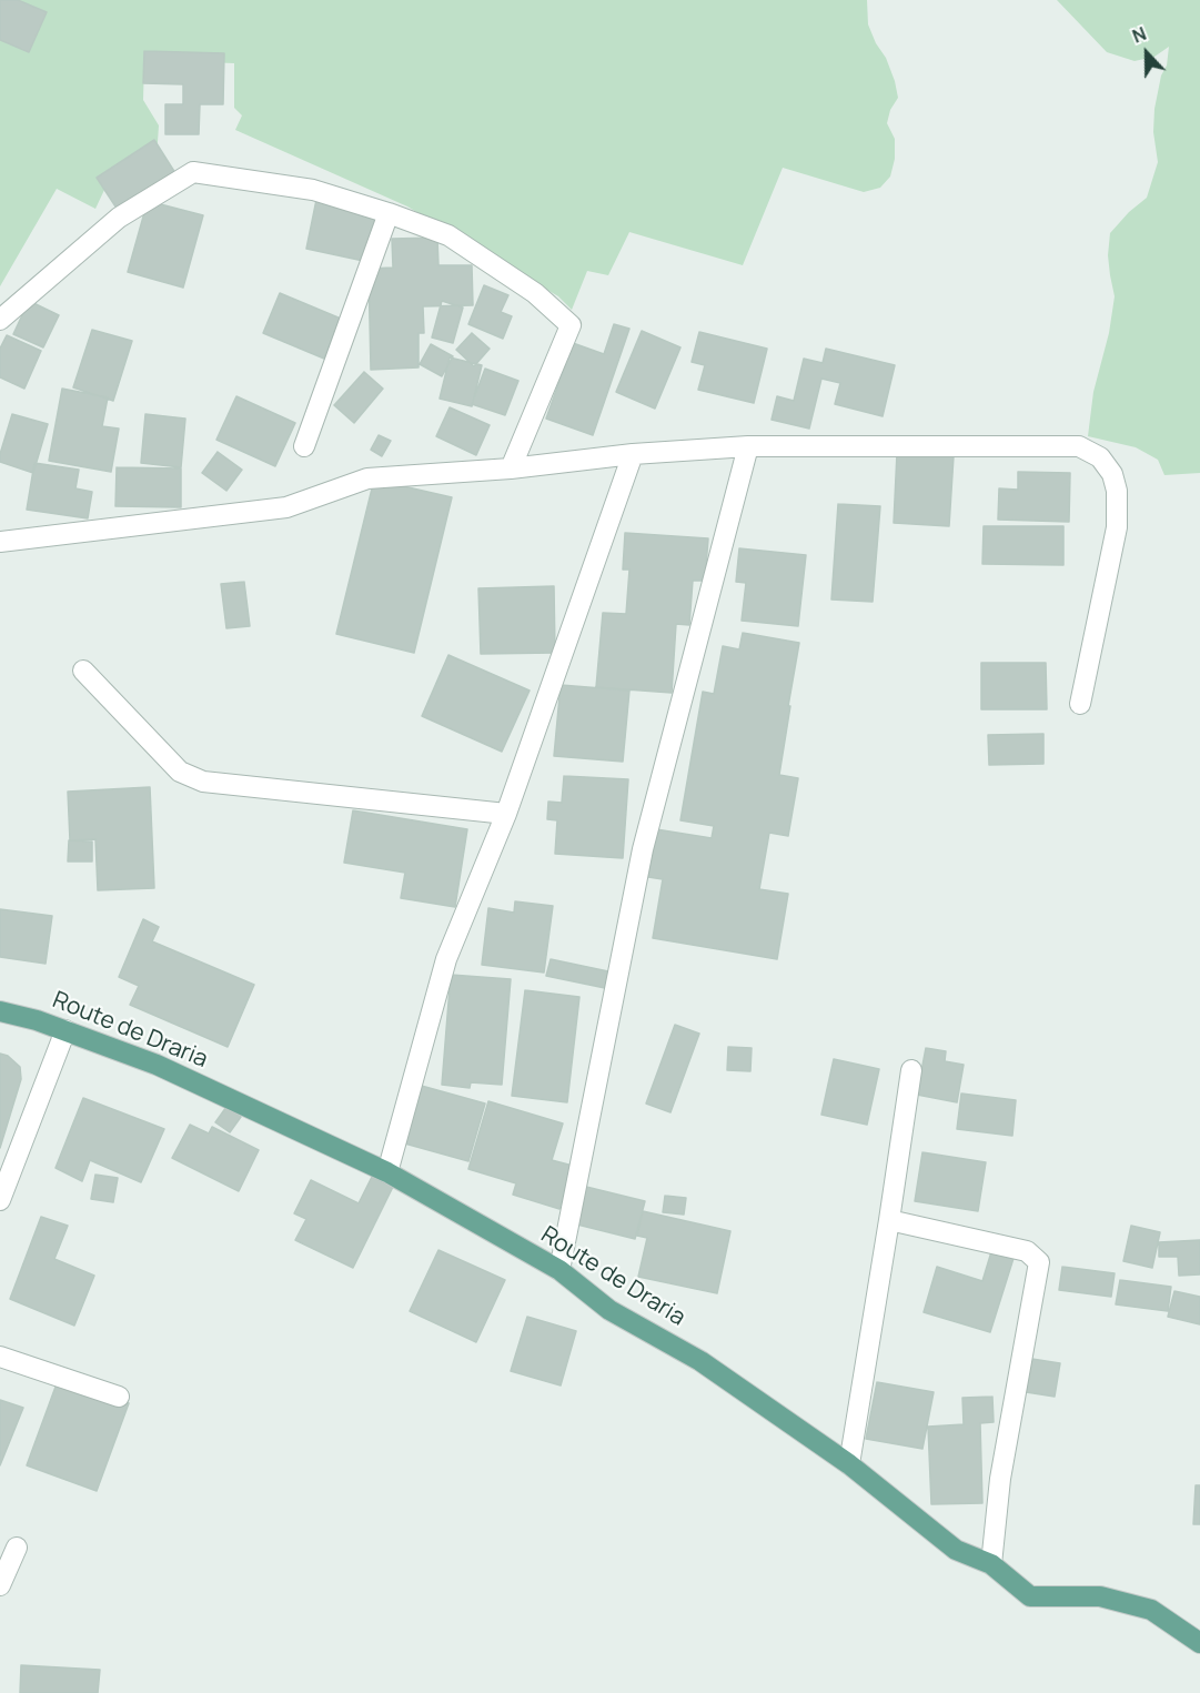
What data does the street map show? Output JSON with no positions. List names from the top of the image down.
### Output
{
  "streets": {
    "main road": ["Route de Draria"]
  },
  "north": "top"
}
